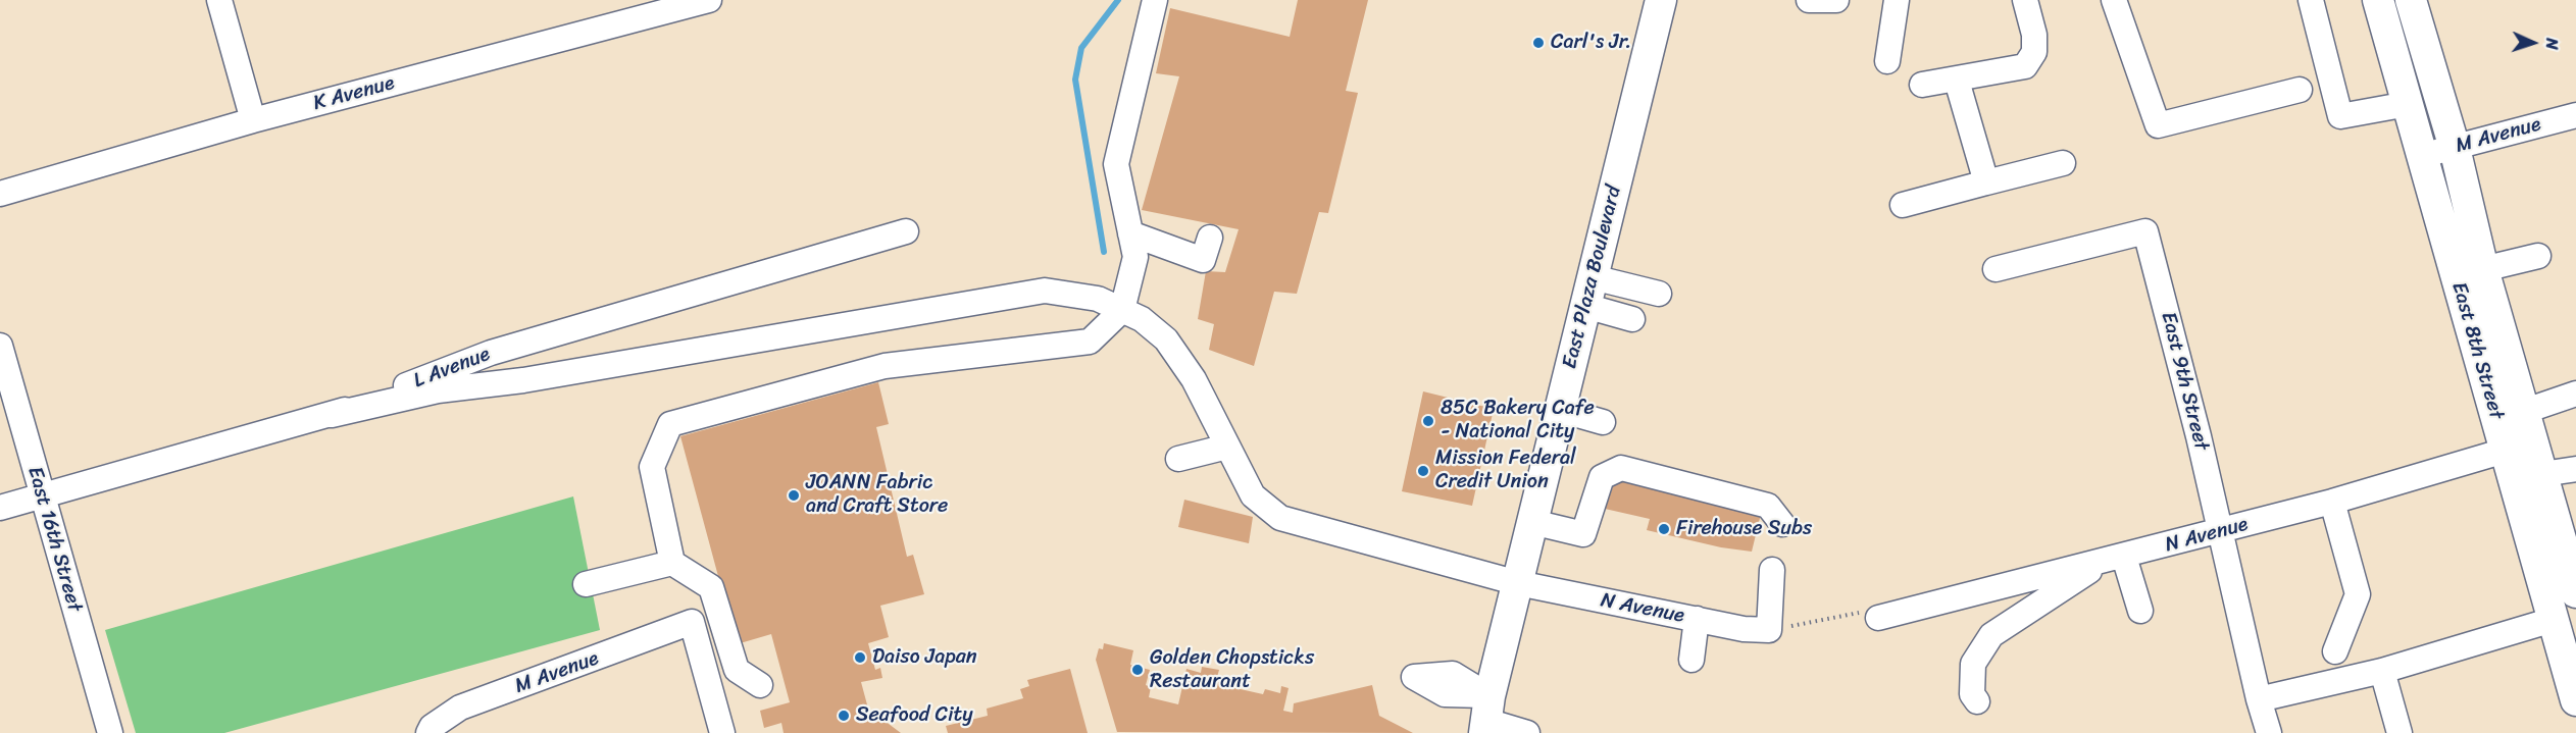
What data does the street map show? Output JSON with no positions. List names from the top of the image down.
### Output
{
  "streets": {
    "main road": ["East Plaza Boulevard", "East 8th Street"],
    "street": [
      "K Avenue",
      "M Avenue",
      "L Avenue",
      "East 9th Street",
      "N Avenue",
      "East 16th Street"
    ]
  },
  "crossings": [
    ["M Avenue", "East 8th Street"],
    ["East Plaza Boulevard", "N Avenue"],
    ["East 8th Street", "N Avenue"],
    ["L Avenue", "N Avenue"],
    ["L Avenue", "East 16th Street"],
    ["East 9th Street", "N Avenue"]
  ],
  "places": [
    "Carl's Jr.",
    "85C Bakery Cafe - National City",
    "Mission Federal Credit Union",
    "JOANN Fabric and Craft Store",
    "Firehouse Subs",
    "Daiso Japan",
    "Golden Chopsticks Restaurant",
    "Seafood City"
  ],
  "north": "right"
}
